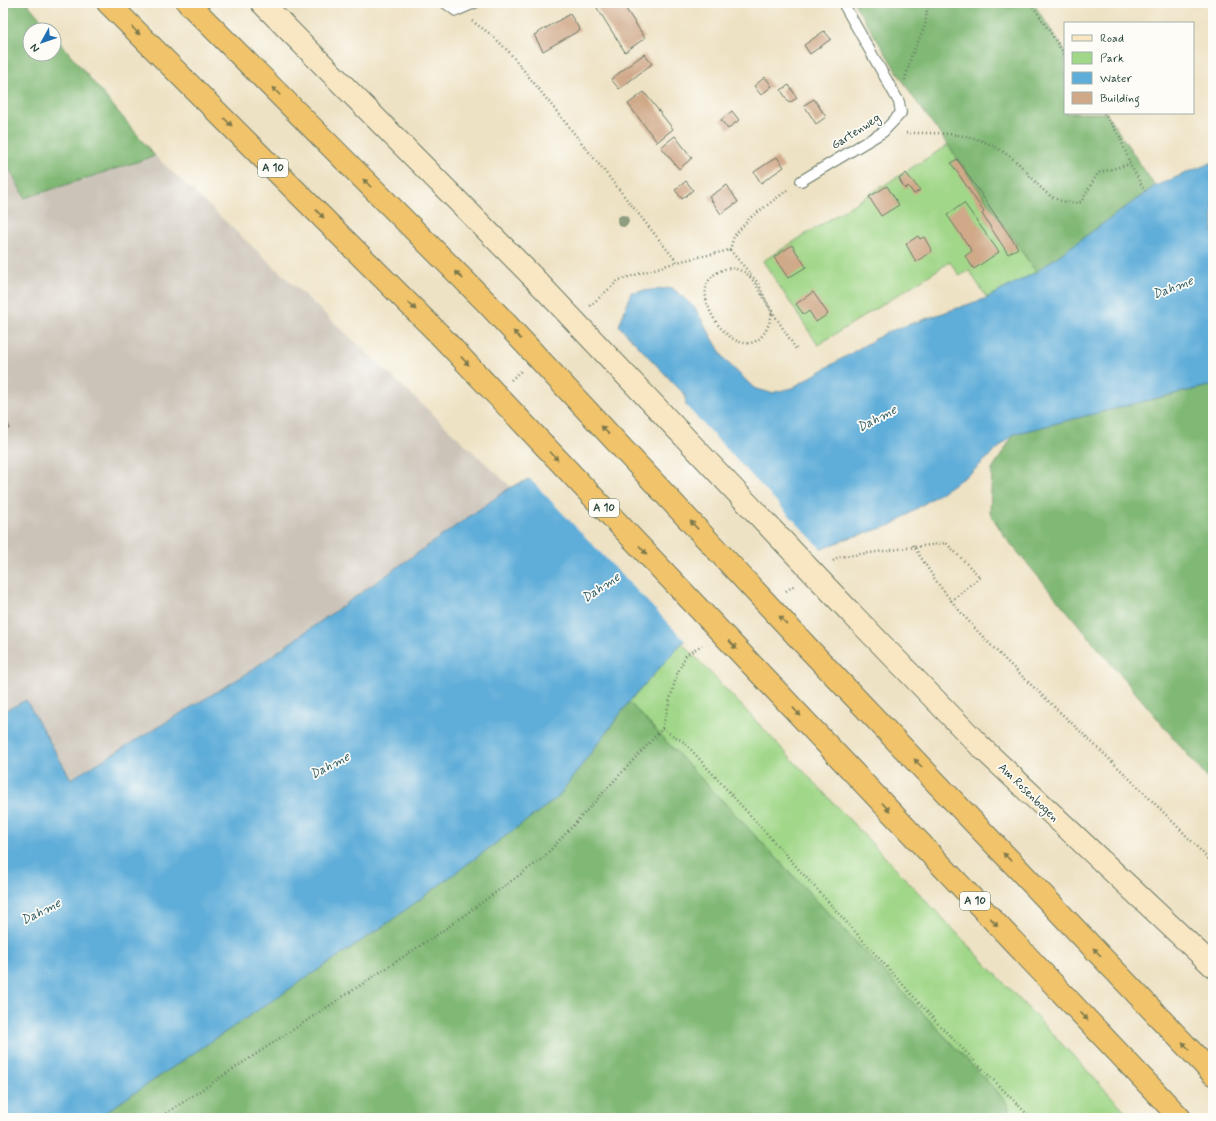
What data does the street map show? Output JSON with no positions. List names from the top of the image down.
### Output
{
  "streets": {
    "highway": ["A 10"],
    "main road": ["Am Rosenbogen"],
    "lane": ["Gartenweg"]
  },
  "water": ["Dahme"],
  "legend": [
    "Road",
    "Park",
    "Water",
    "Building"
  ],
  "north": "bottom left"
}
